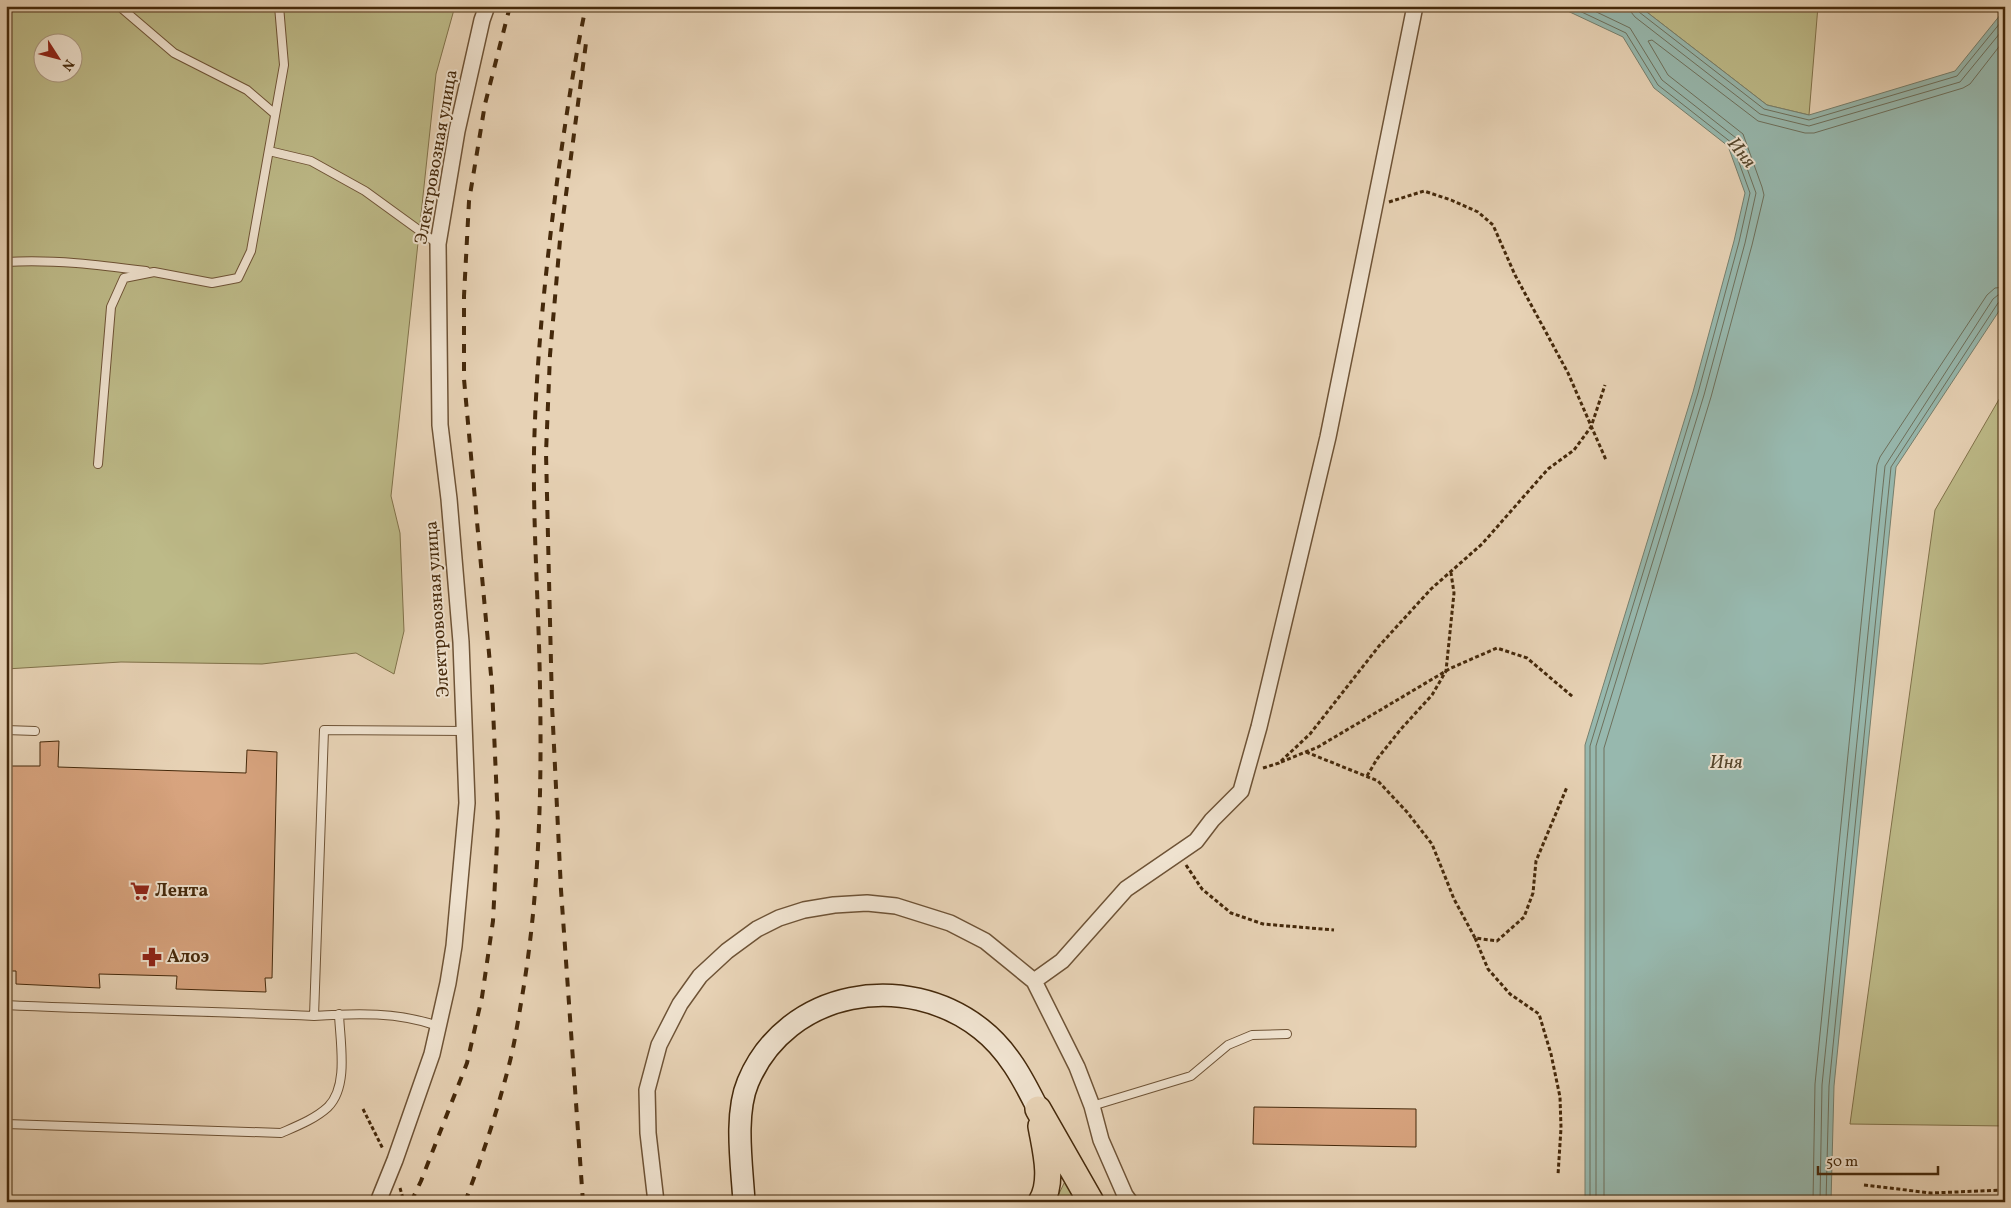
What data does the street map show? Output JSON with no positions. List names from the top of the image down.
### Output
{
  "streets": {
    "street": ["Электровозная улица"]
  },
  "water": ["Иня"],
  "places": {
    "supermarket": ["Лента"],
    "pharmacy": ["Алоэ"]
  },
  "scale_bar": "50 m",
  "north": "bottom right"
}
